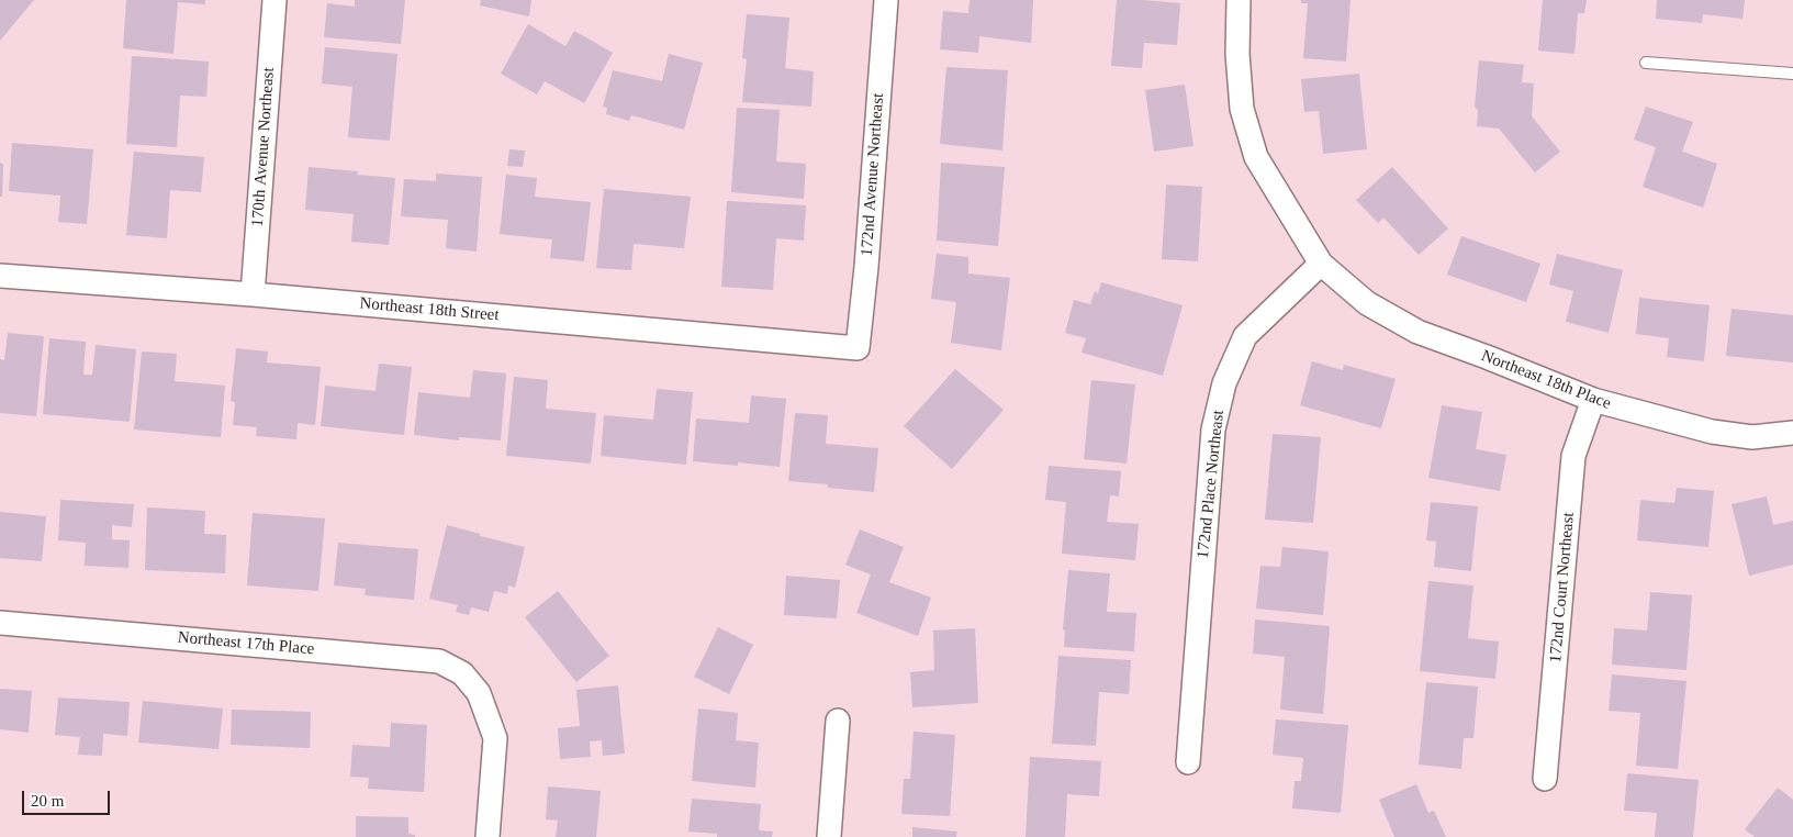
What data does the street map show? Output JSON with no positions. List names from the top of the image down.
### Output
{
  "streets": {
    "street": [
      "170th Avenue Northeast",
      "172nd Avenue Northeast",
      "Northeast 18th Street",
      "Northeast 18th Place",
      "172nd Place Northeast",
      "172nd Court Northeast",
      "Northeast 17th Place"
    ]
  },
  "crossings": [
    ["170th Avenue Northeast", "Northeast 18th Street"],
    ["172nd Avenue Northeast", "Northeast 18th Street"],
    ["Northeast 18th Place", "172nd Place Northeast"],
    ["Northeast 18th Place", "172nd Court Northeast"]
  ],
  "scale_bar": "20 m"
}
